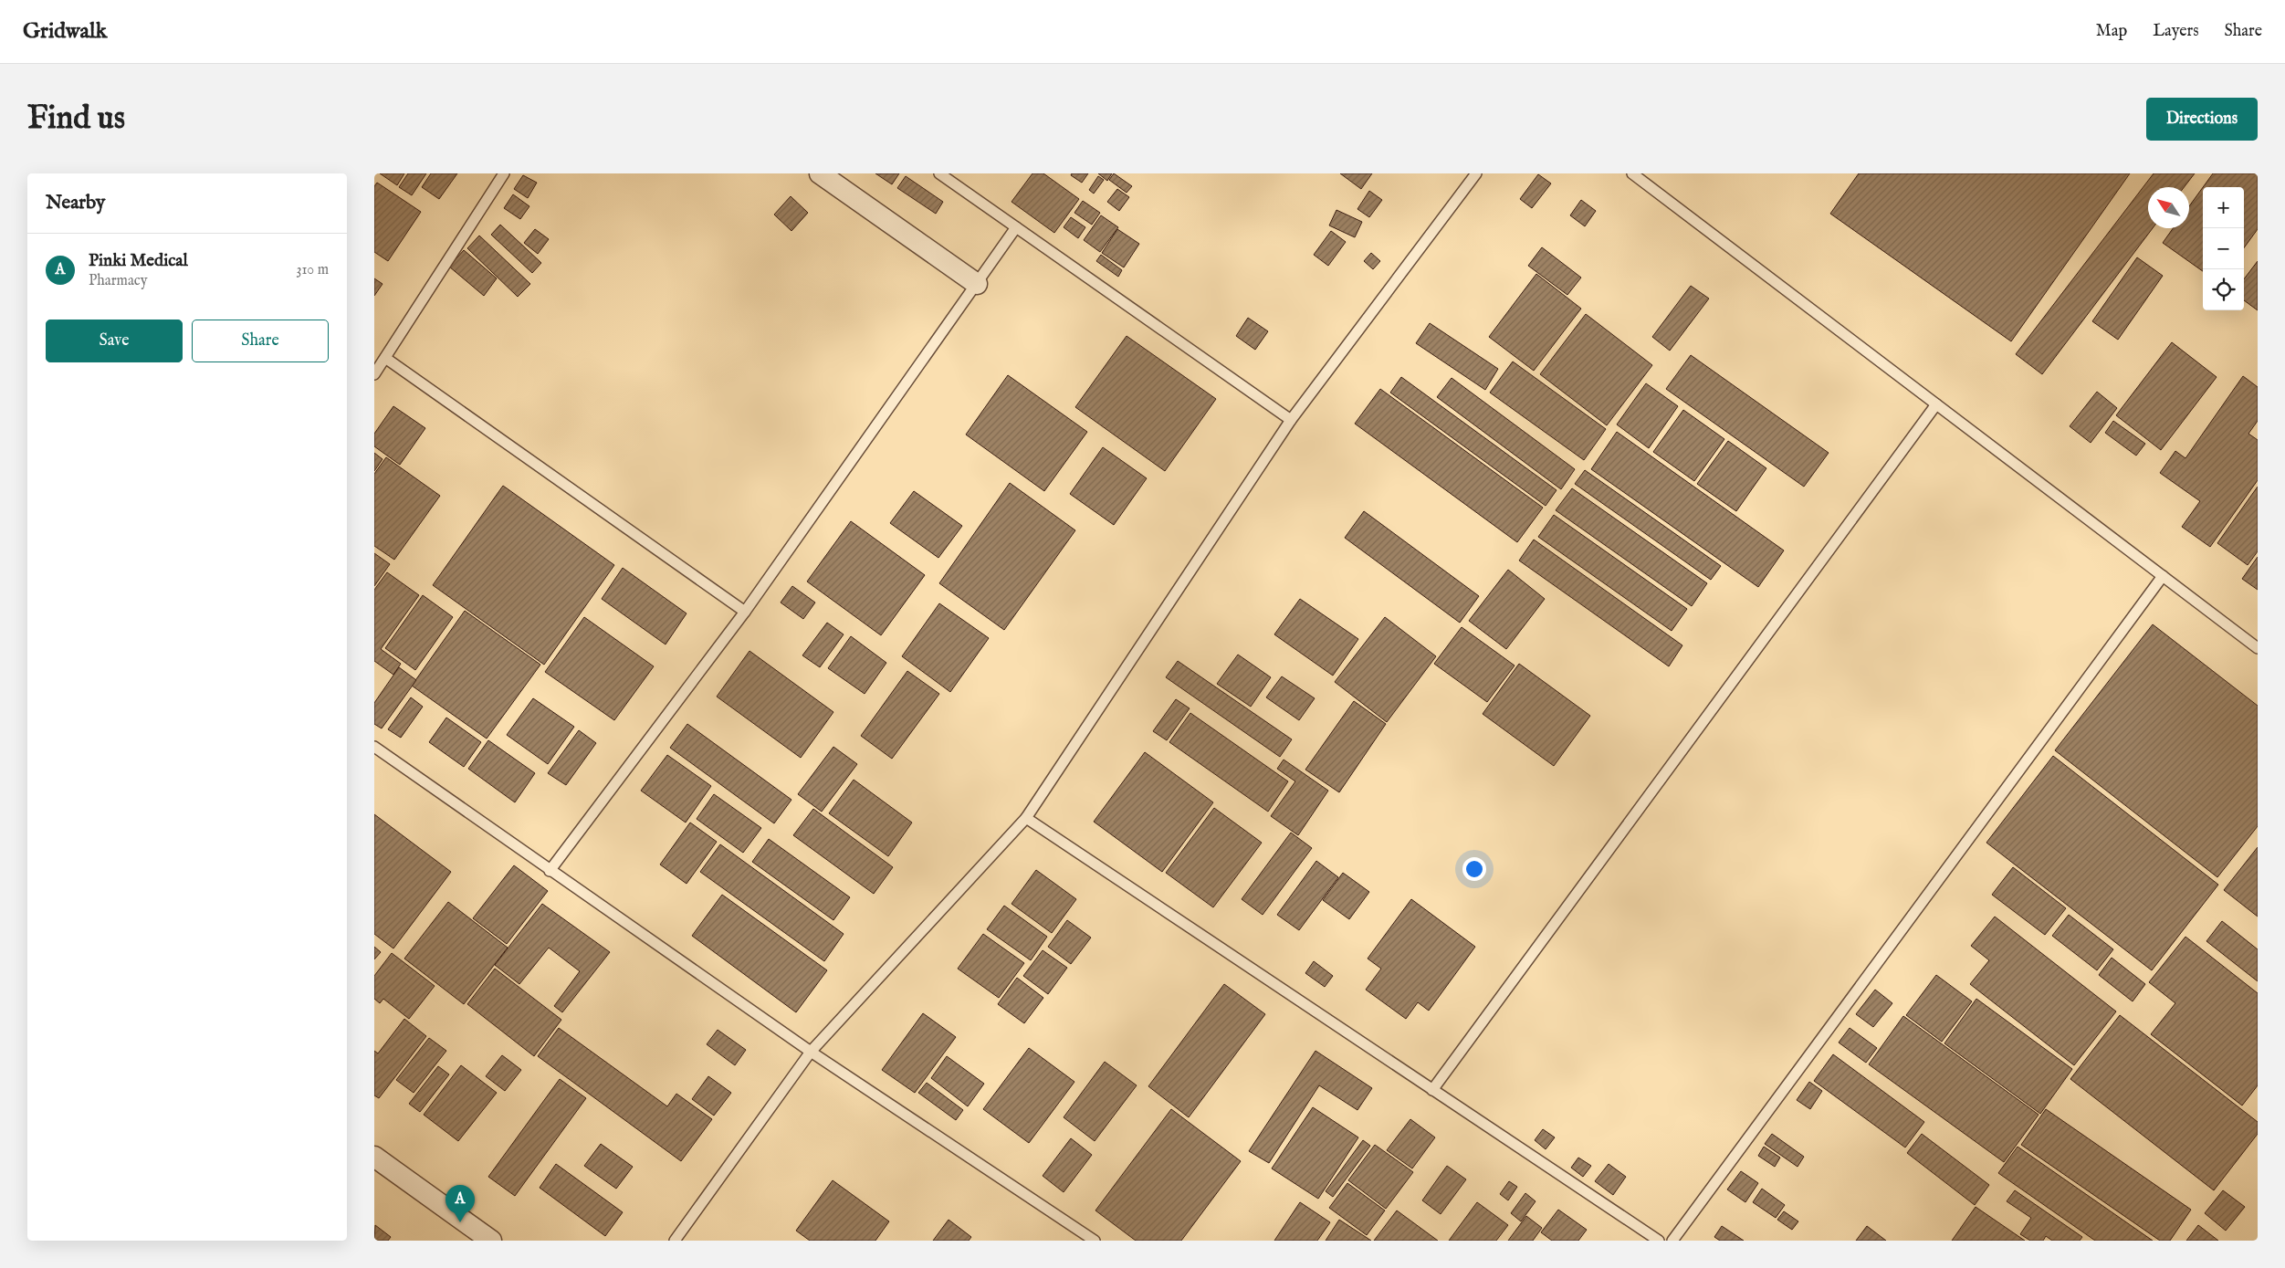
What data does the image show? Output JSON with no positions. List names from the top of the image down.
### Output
{
  "north": "top left",
  "page": {
    "header": "Gridwalk",
    "nav": ["Map", "Layers", "Share"],
    "buttons": [
      "Directions",
      ["Save", "Share"]
    ],
    "title": "Find us",
    "heading": "Nearby",
    "map_buttons": ["+", "−"],
    "list": [
      {
        "mark": "A",
        "name": "Pinki Medical",
        "note": "Pharmacy",
        "value": "310 m"
      }
    ],
    "pins": "A"
  }
}
